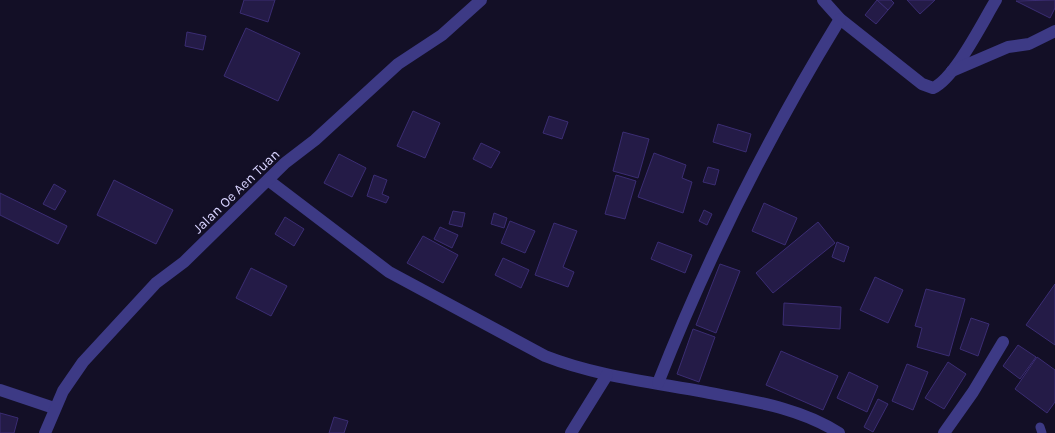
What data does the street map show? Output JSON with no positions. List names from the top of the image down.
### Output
{
  "streets": {
    "street": ["Jalan Oe Aen Tuan"]
  }
}
